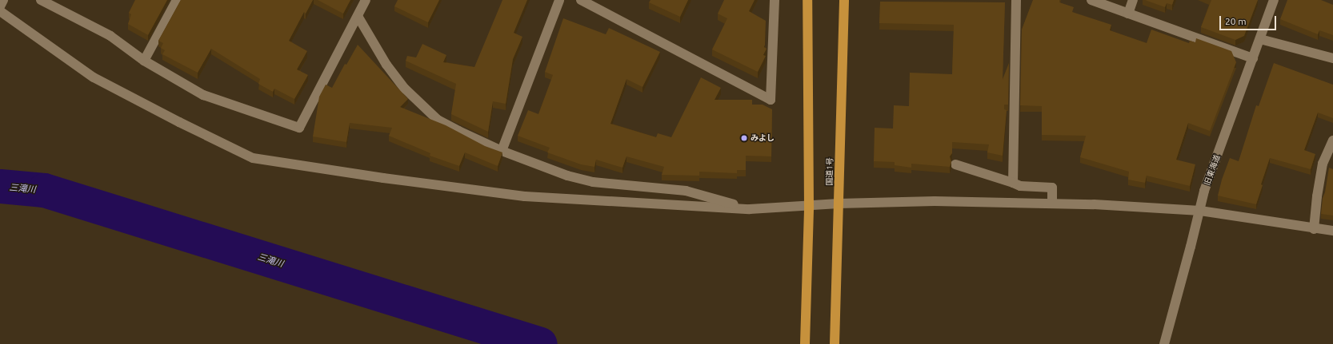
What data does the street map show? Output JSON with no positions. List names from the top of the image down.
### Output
{
  "streets": {
    "highway": ["国道1号"],
    "street": ["旧東海道"]
  },
  "water": ["三滝川"],
  "places": ["みよし"],
  "scale_bar": "20 m"
}
